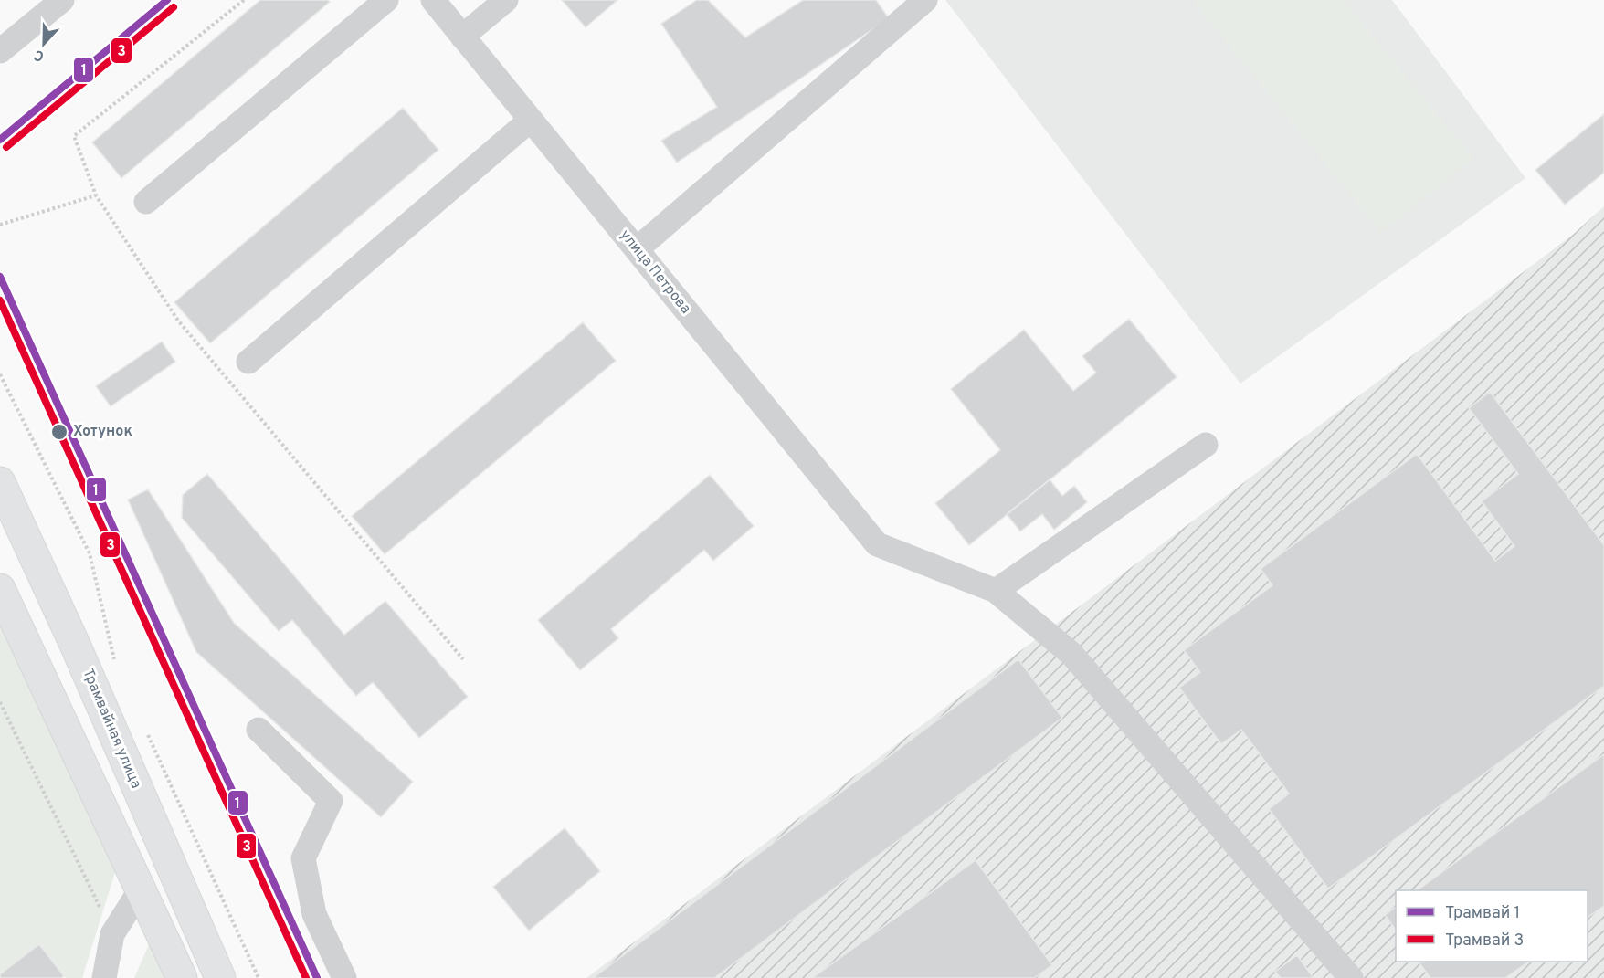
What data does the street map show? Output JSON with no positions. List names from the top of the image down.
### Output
{
  "streets": {
    "main road": ["Трамвайная улица"],
    "street": ["улица Петрова"]
  },
  "places": ["Хотунок"],
  "lines": ["tram line 1", "tram line 3"],
  "legend": ["Трамвай 1", "Трамвай 3"],
  "north": "bottom"
}
